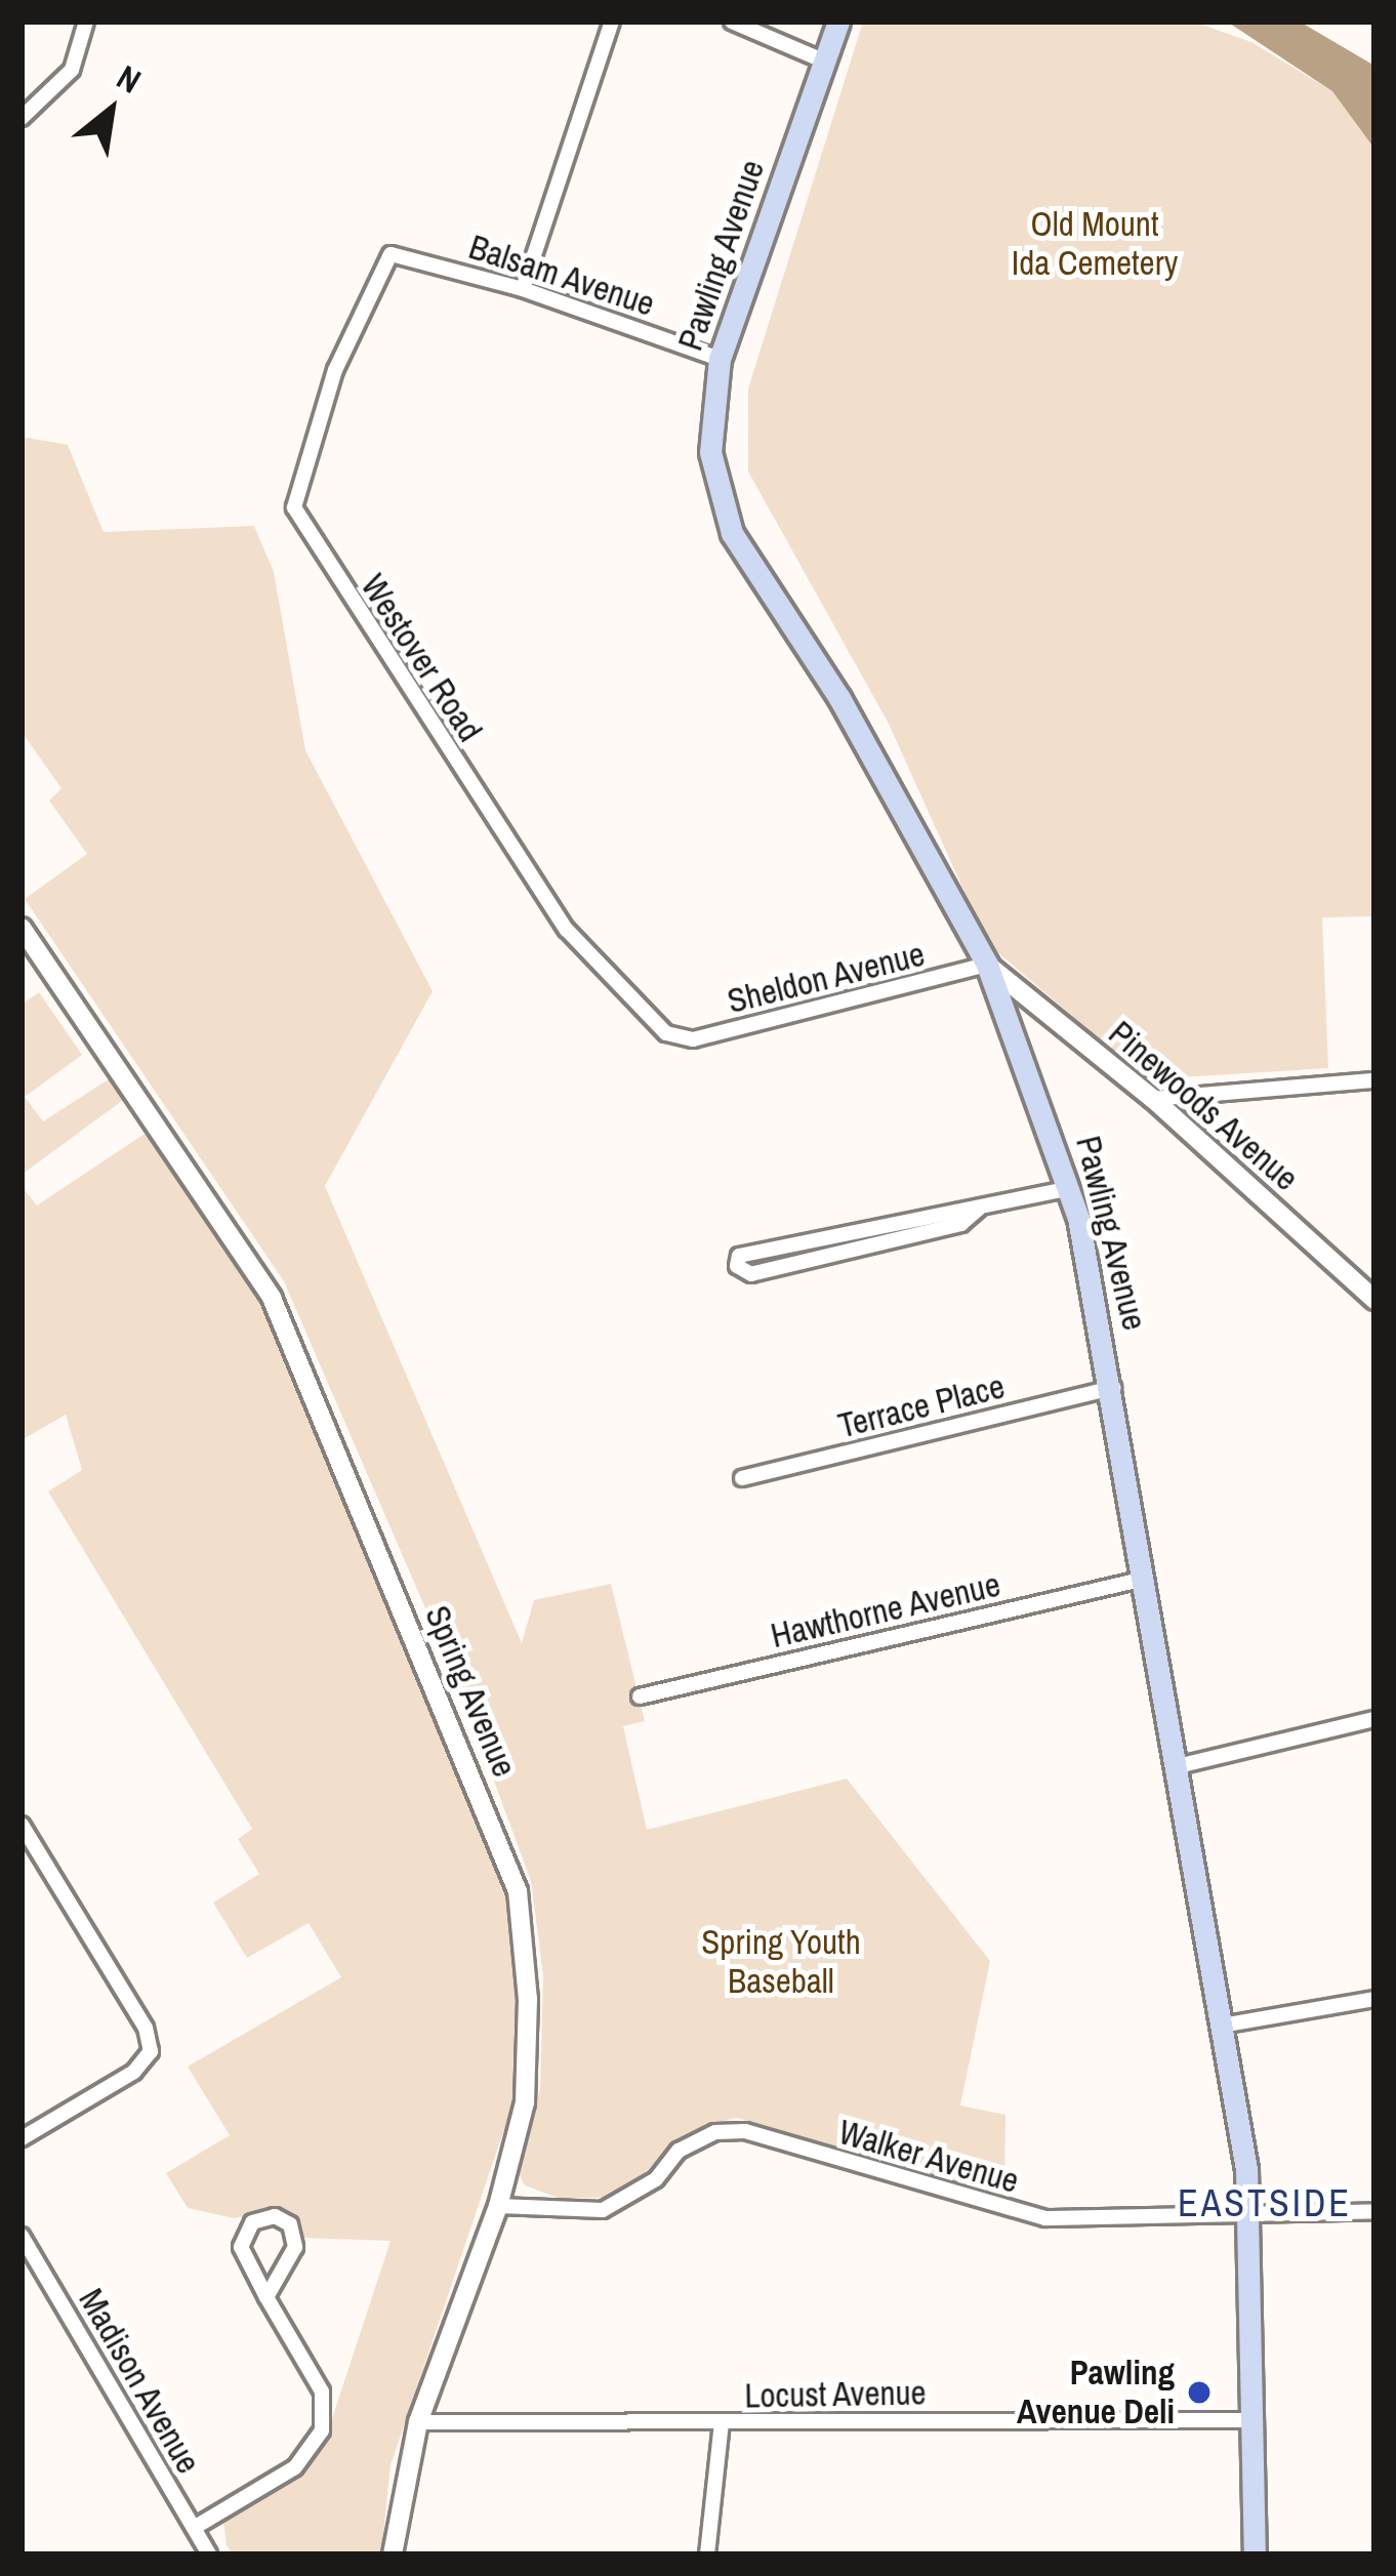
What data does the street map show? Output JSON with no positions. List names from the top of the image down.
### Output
{
  "streets": {
    "main road": ["Pawling Avenue"],
    "street": [
      "Balsam Avenue",
      "Westover Road",
      "Sheldon Avenue",
      "Pinewoods Avenue",
      "Terrace Place",
      "Hawthorne Avenue",
      "Spring Avenue",
      "Walker Avenue",
      "Madison Avenue",
      "Locust Avenue"
    ]
  },
  "crossings": [
    ["Pawling Avenue", "Balsam Avenue"],
    ["Pawling Avenue", "Sheldon Avenue"],
    ["Pawling Avenue", "Pinewoods Avenue"],
    ["Pawling Avenue", "Terrace Place"],
    ["Pawling Avenue", "Hawthorne Avenue"],
    ["Pawling Avenue", "Walker Avenue"],
    ["Pawling Avenue", "Locust Avenue"],
    ["Balsam Avenue", "Westover Road"],
    ["Westover Road", "Sheldon Avenue"],
    ["Sheldon Avenue", "Pinewoods Avenue"],
    ["Spring Avenue", "Walker Avenue"],
    ["Spring Avenue", "Locust Avenue"]
  ],
  "districts": ["EASTSIDE"],
  "parks": ["Old Mount Ida Cemetery", "Spring Youth Baseball"],
  "places": ["Pawling Avenue Deli"],
  "north": "top right"
}
